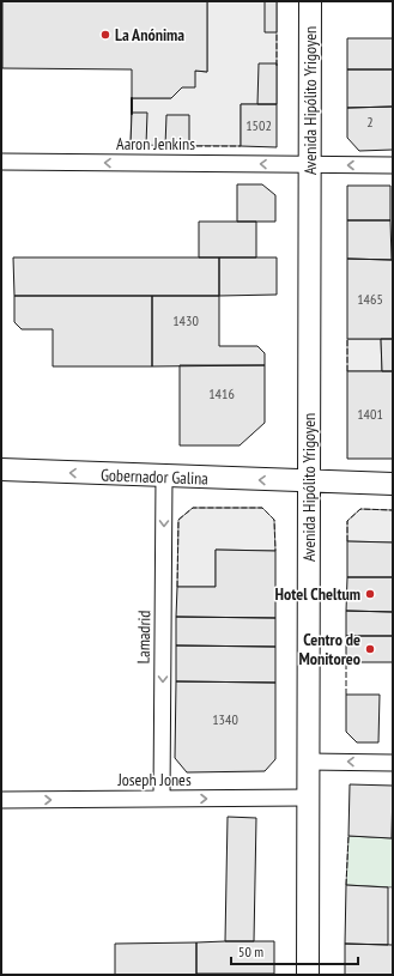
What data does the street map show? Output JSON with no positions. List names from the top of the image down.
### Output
{
  "streets": {
    "main road": ["Avenida Hipólito Yrigoyen", "Gobernador Galina"],
    "street": ["Aaron Jenkins", "Lamadrid", "Joseph Jones"]
  },
  "crossings": [
    ["Avenida Hipólito Yrigoyen", "Aaron Jenkins"],
    ["Avenida Hipólito Yrigoyen", "Gobernador Galina"],
    ["Avenida Hipólito Yrigoyen", "Joseph Jones"],
    ["Gobernador Galina", "Lamadrid"],
    ["Lamadrid", "Joseph Jones"]
  ],
  "one_way": [
    "Aaron Jenkins",
    "Gobernador Galina",
    "Lamadrid",
    "Joseph Jones"
  ],
  "places": ["La Anónima", "Hotel Cheltum", "Centro de Monitoreo"],
  "house_numbers": [
    "2",
    "1502",
    "1465",
    "1430",
    "1416",
    "1401",
    "1340"
  ],
  "scale_bar": "50 m"
}
